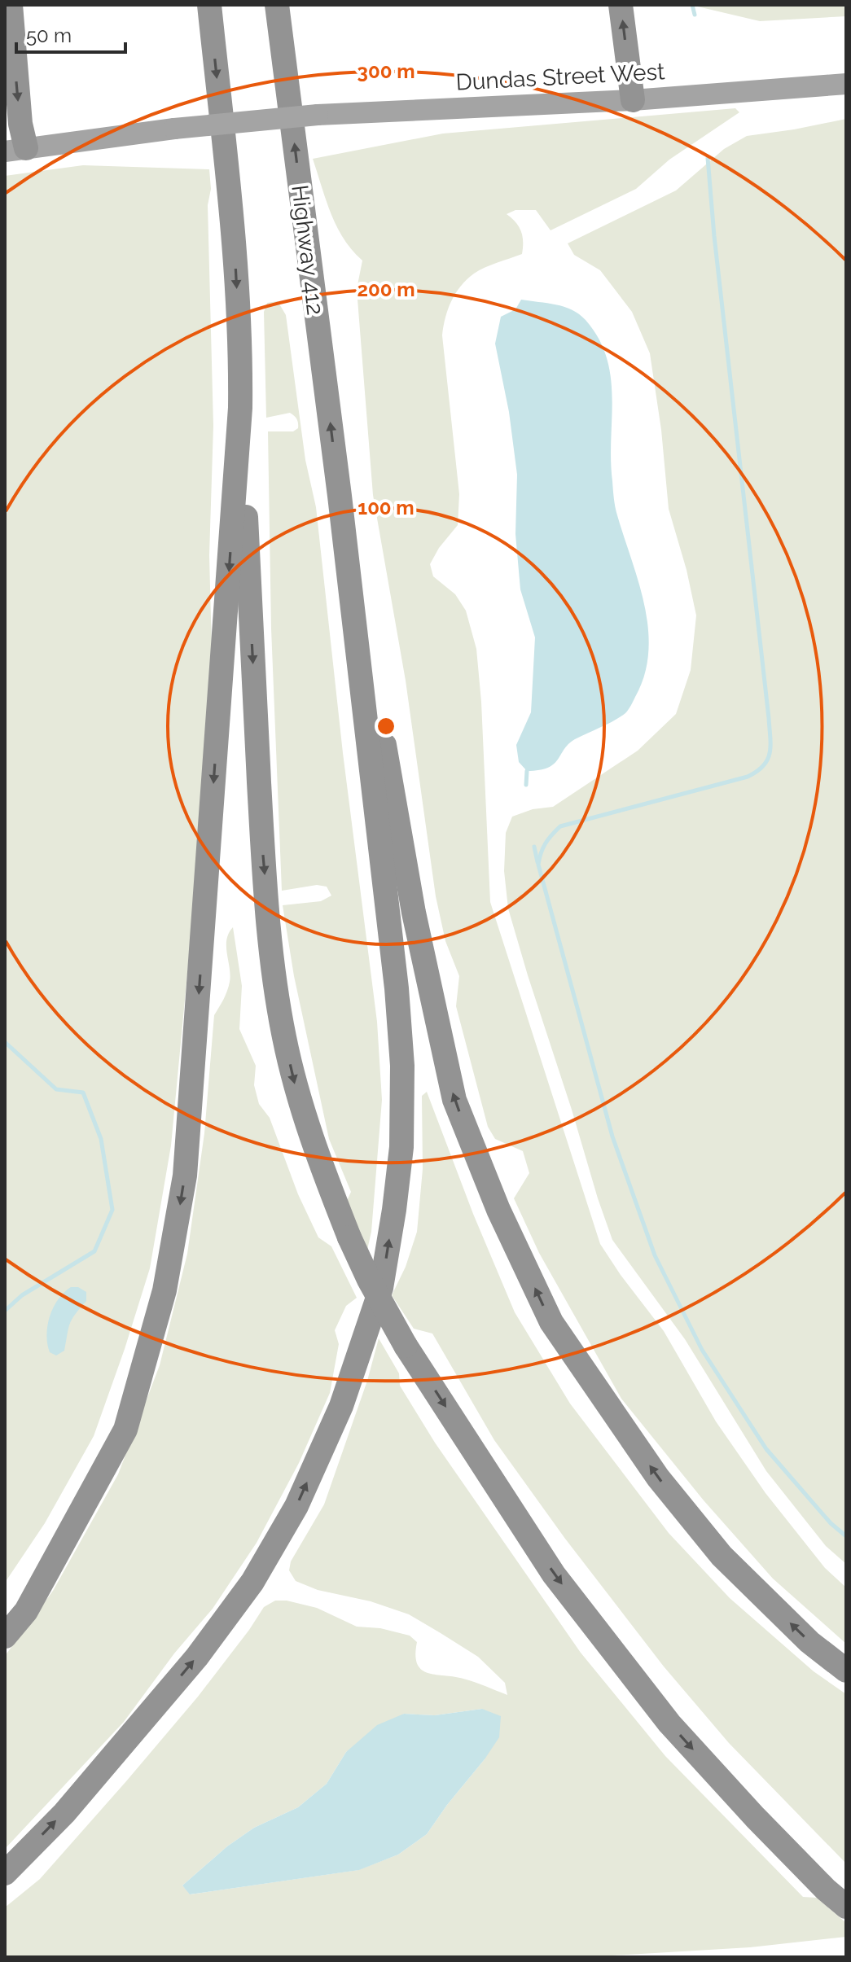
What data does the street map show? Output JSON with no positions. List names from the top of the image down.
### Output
{
  "streets": {
    "highway": ["Highway 412"],
    "main road": ["Dundas Street West"]
  },
  "scale_bar": "50 m",
  "rings": ["300 m", "200 m", "100 m"]
}
